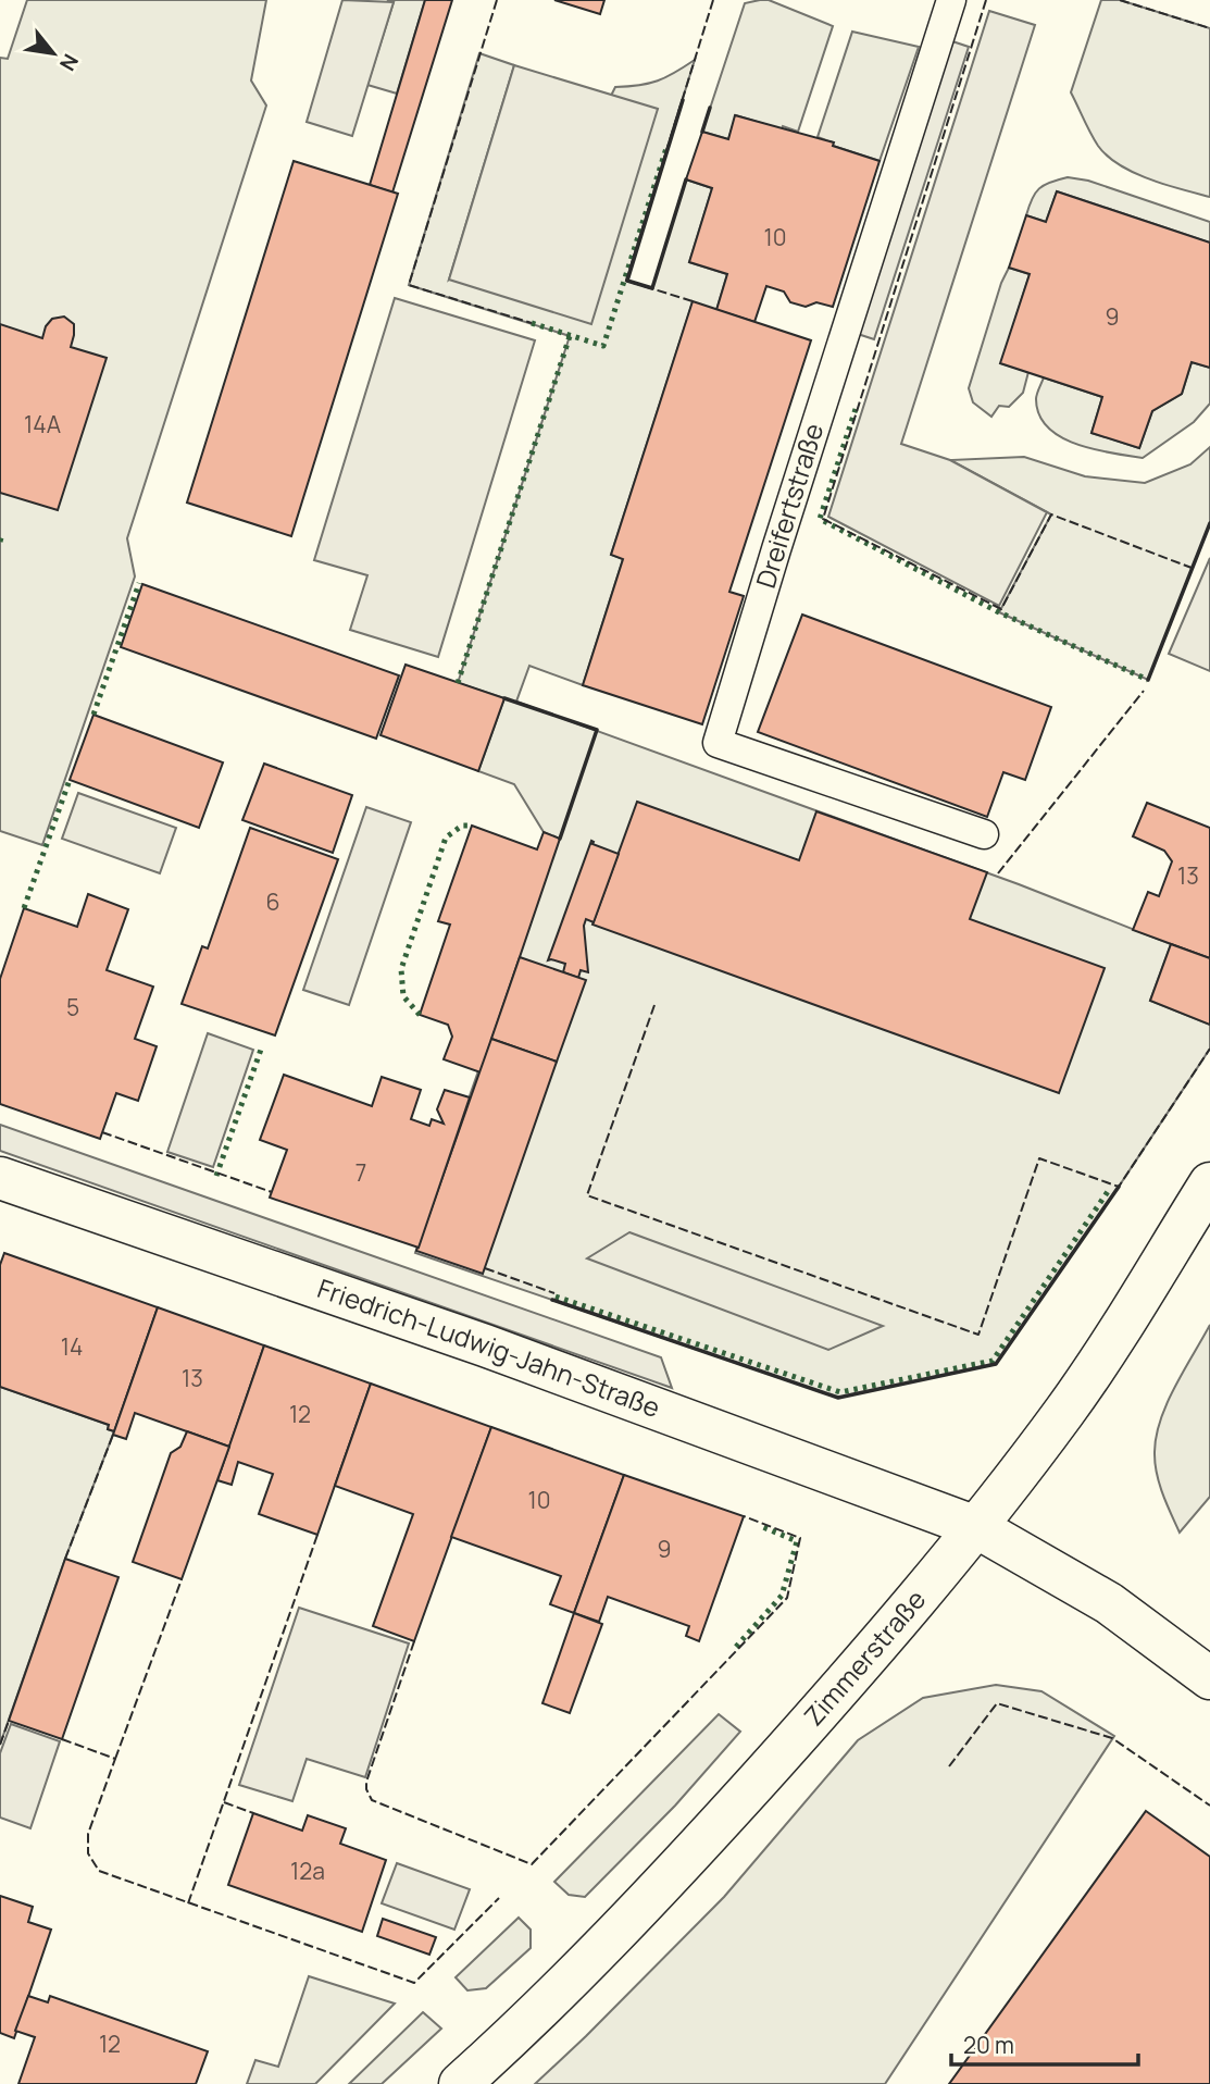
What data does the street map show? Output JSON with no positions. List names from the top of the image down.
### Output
{
  "streets": {
    "street": ["Friedrich-Ludwig-Jahn-Straße", "Zimmerstraße"],
    "lane": ["Dreifertstraße"]
  },
  "crossings": [
    ["Friedrich-Ludwig-Jahn-Straße", "Zimmerstraße"]
  ],
  "house_numbers": [
    "10",
    "9",
    "14A",
    "13",
    "6",
    "5",
    "7",
    "14",
    "13",
    "12",
    "10",
    "9",
    "12a",
    "12"
  ],
  "scale_bar": "20 m",
  "north": "bottom right"
}
